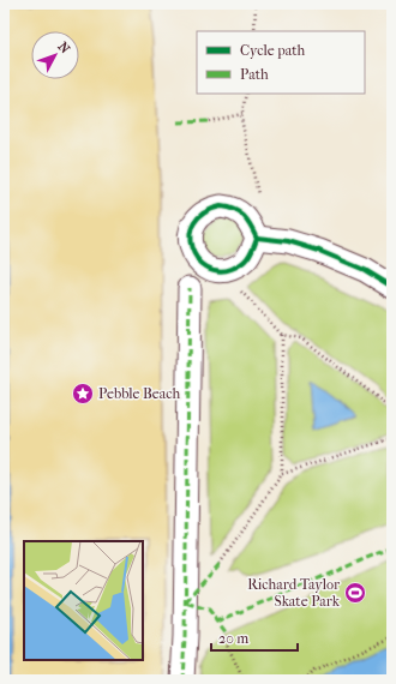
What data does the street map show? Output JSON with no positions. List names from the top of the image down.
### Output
{
  "places": {
    "place": ["Pebble Beach"],
    "sports": ["Richard Taylor Skate Park"]
  },
  "legend": ["Cycle path", "Path"],
  "scale_bar": "20 m",
  "north": "top right"
}
